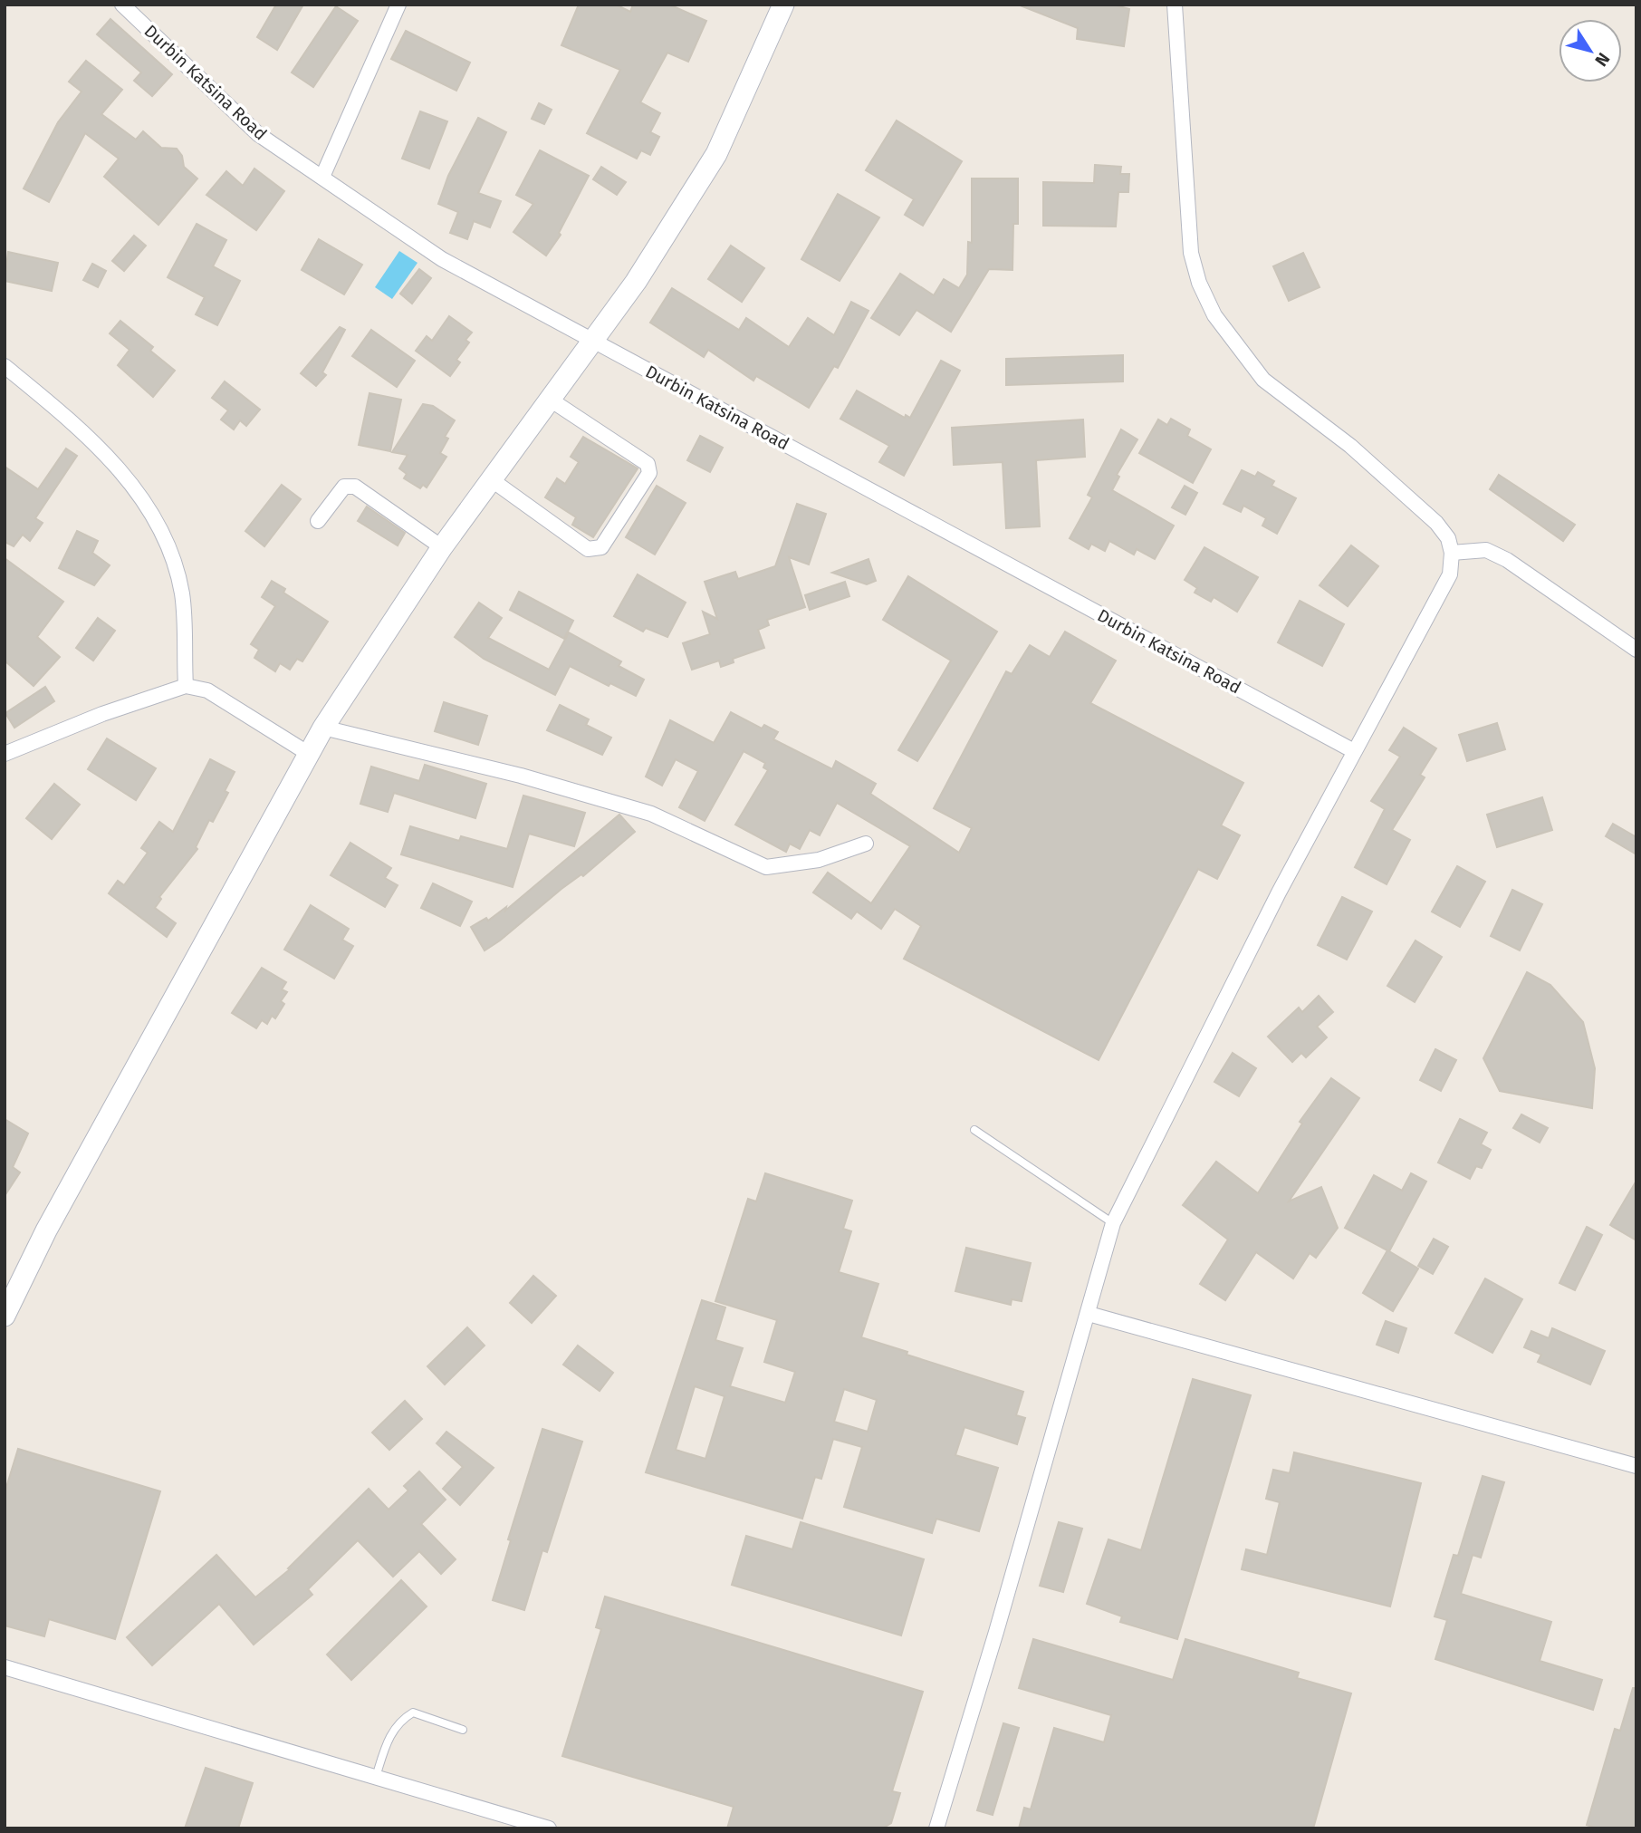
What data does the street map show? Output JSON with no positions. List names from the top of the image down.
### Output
{
  "streets": {
    "street": ["Durbin Katsina Road"]
  },
  "north": "bottom right"
}
